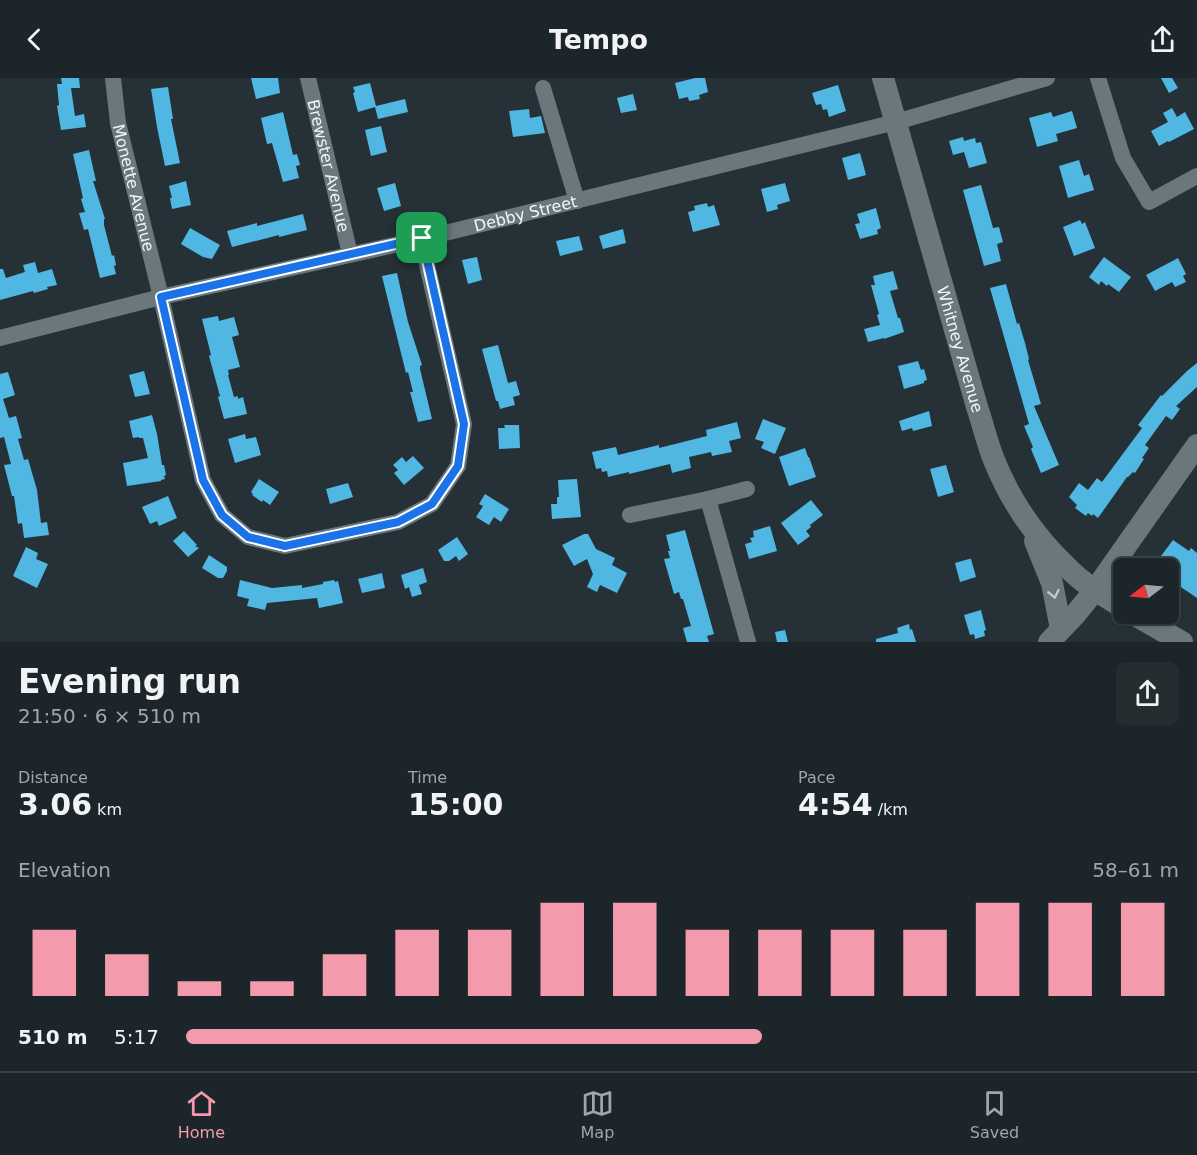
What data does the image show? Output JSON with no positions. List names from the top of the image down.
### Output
{
  "streets": {
    "main road": ["Whitney Avenue"],
    "street": ["Brewster Avenue", "Monette Avenue", "Debby Street"]
  },
  "crossings": [
    ["Brewster Avenue", "Debby Street"],
    ["Monette Avenue", "Debby Street"],
    ["Debby Street", "Whitney Avenue"]
  ],
  "north": "left",
  "page": {
    "header": "Tempo",
    "heading": ["Evening run", "21:50 · 6 × 510 m"],
    "stats": [
      ["Distance", "3.06 km"],
      ["Time", "15:00"],
      ["Pace", "4:54 /km"]
    ],
    "chart": ["Elevation", "58–61 m"],
    "list": [
      {
        "name": "510 m",
        "note": "5:17"
      }
    ],
    "tabs": ["Home", "Map", "Saved"]
  }
}
